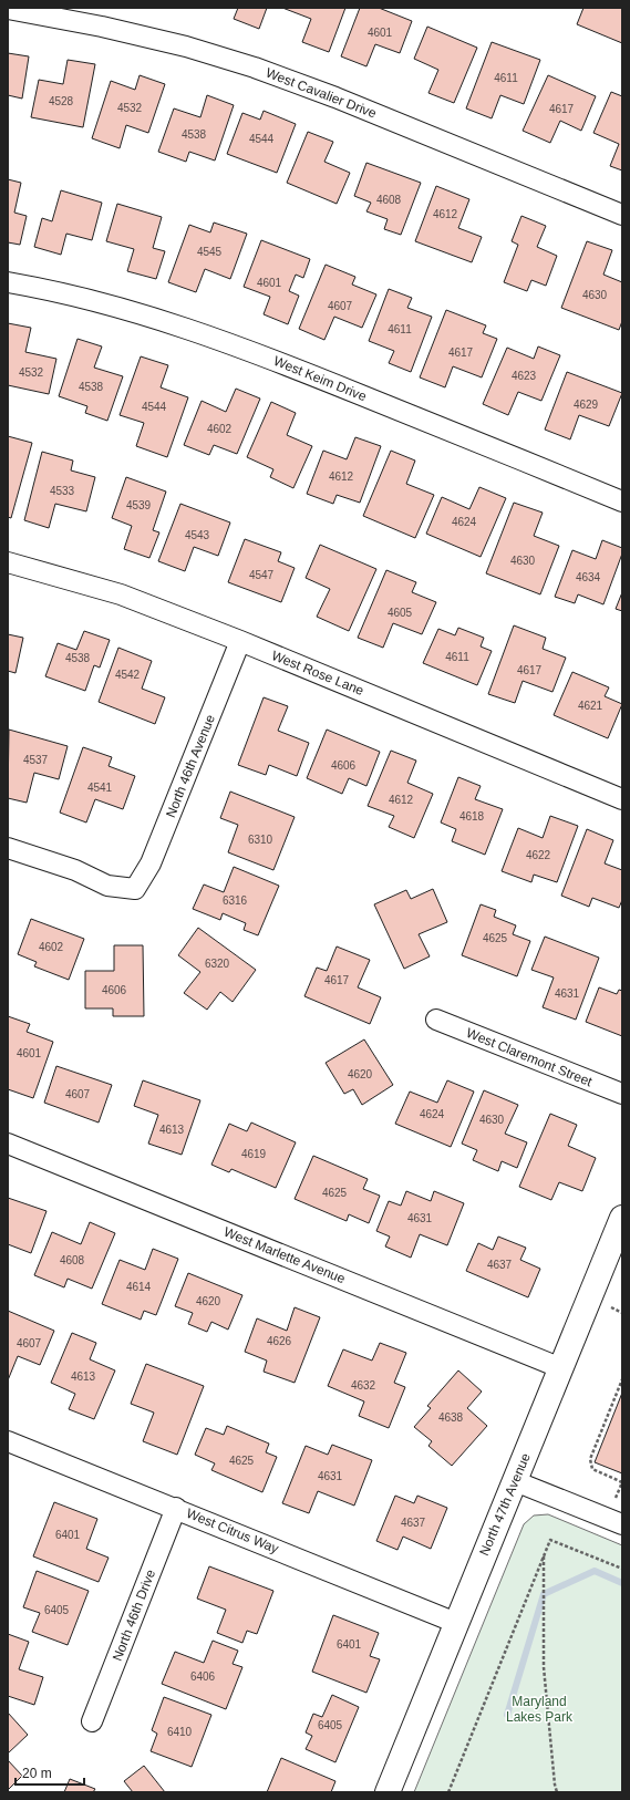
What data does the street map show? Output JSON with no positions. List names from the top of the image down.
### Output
{
  "streets": {
    "street": [
      "West Cavalier Drive",
      "West Keim Drive",
      "West Rose Lane",
      "North 46th Avenue",
      "West Claremont Street",
      "West Marlette Avenue",
      "North 47th Avenue",
      "West Citrus Way",
      "North 46th Drive"
    ]
  },
  "crossings": [
    ["West Rose Lane", "North 46th Avenue"],
    ["West Marlette Avenue", "North 47th Avenue"],
    ["North 47th Avenue", "West Citrus Way"],
    ["West Citrus Way", "North 46th Drive"]
  ],
  "parks": ["Maryland Lakes Park"],
  "house_numbers": [
    "4601",
    "4611",
    "4528",
    "4532",
    "4617",
    "4538",
    "4544",
    "4608",
    "4612",
    "4545",
    "4601",
    "4630",
    "4607",
    "4611",
    "4617",
    "4532",
    "4623",
    "4538",
    "4629",
    "4544",
    "4602",
    "4612",
    "4533",
    "4539",
    "4624",
    "4543",
    "4630",
    "4547",
    "4634",
    "4605",
    "4611",
    "4538",
    "4617",
    "4542",
    "4621",
    "4537",
    "4606",
    "4541",
    "4612",
    "4618",
    "6310",
    "4622",
    "6316",
    "4625",
    "4602",
    "6320",
    "4617",
    "4606",
    "4631",
    "4601",
    "4620",
    "4607",
    "4624",
    "4630",
    "4613",
    "4619",
    "4625",
    "4631",
    "4608",
    "4637",
    "4614",
    "4620",
    "4626",
    "4607",
    "4613",
    "4632",
    "4638",
    "4625",
    "4631",
    "4637",
    "6401",
    "6405",
    "6401",
    "6406",
    "6405",
    "6410"
  ],
  "scale_bar": "20 m"
}
